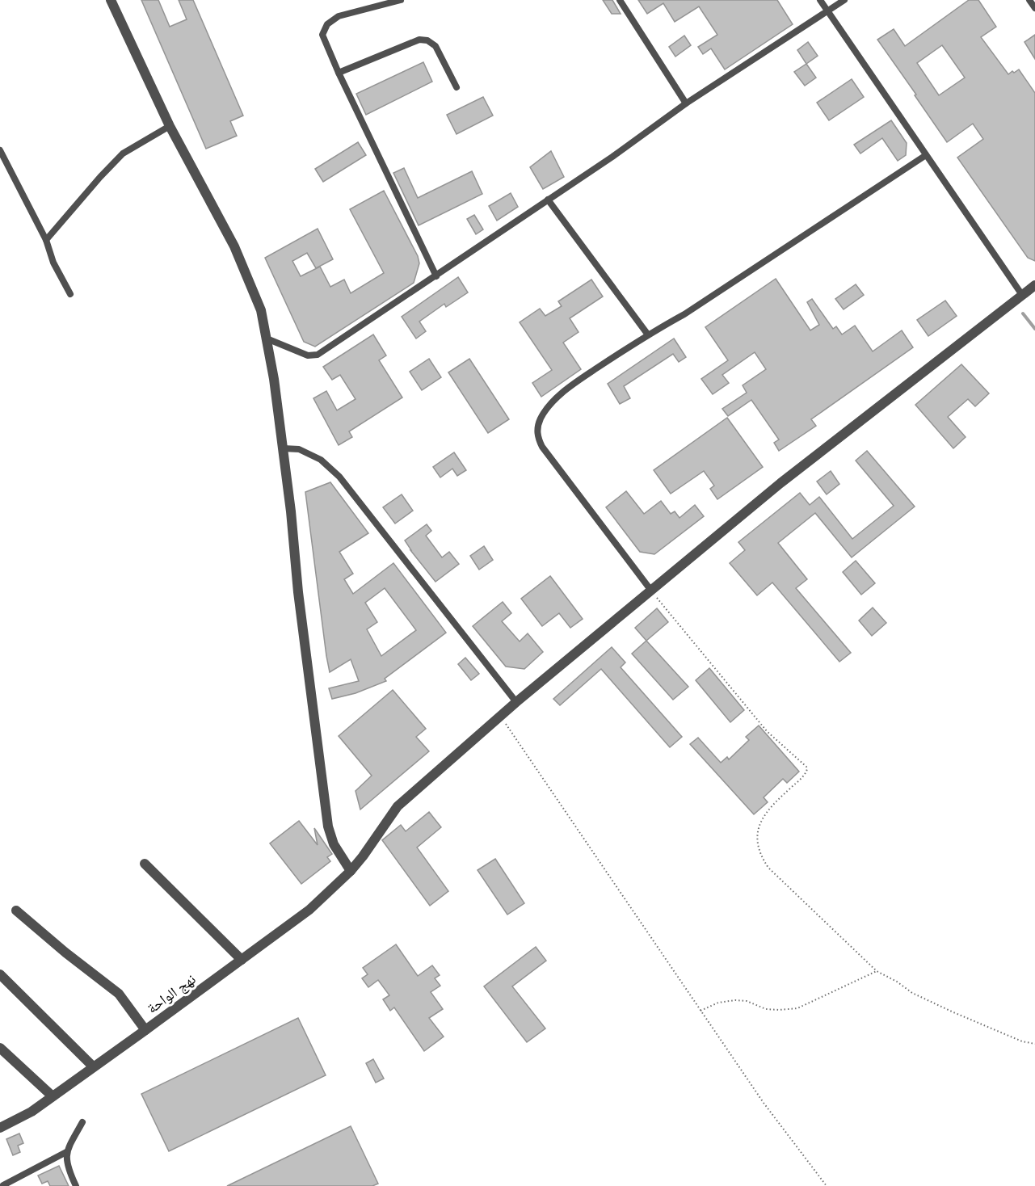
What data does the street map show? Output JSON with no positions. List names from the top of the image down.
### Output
{
  "streets": {
    "street": ["نهج الواحة"]
  }
}
